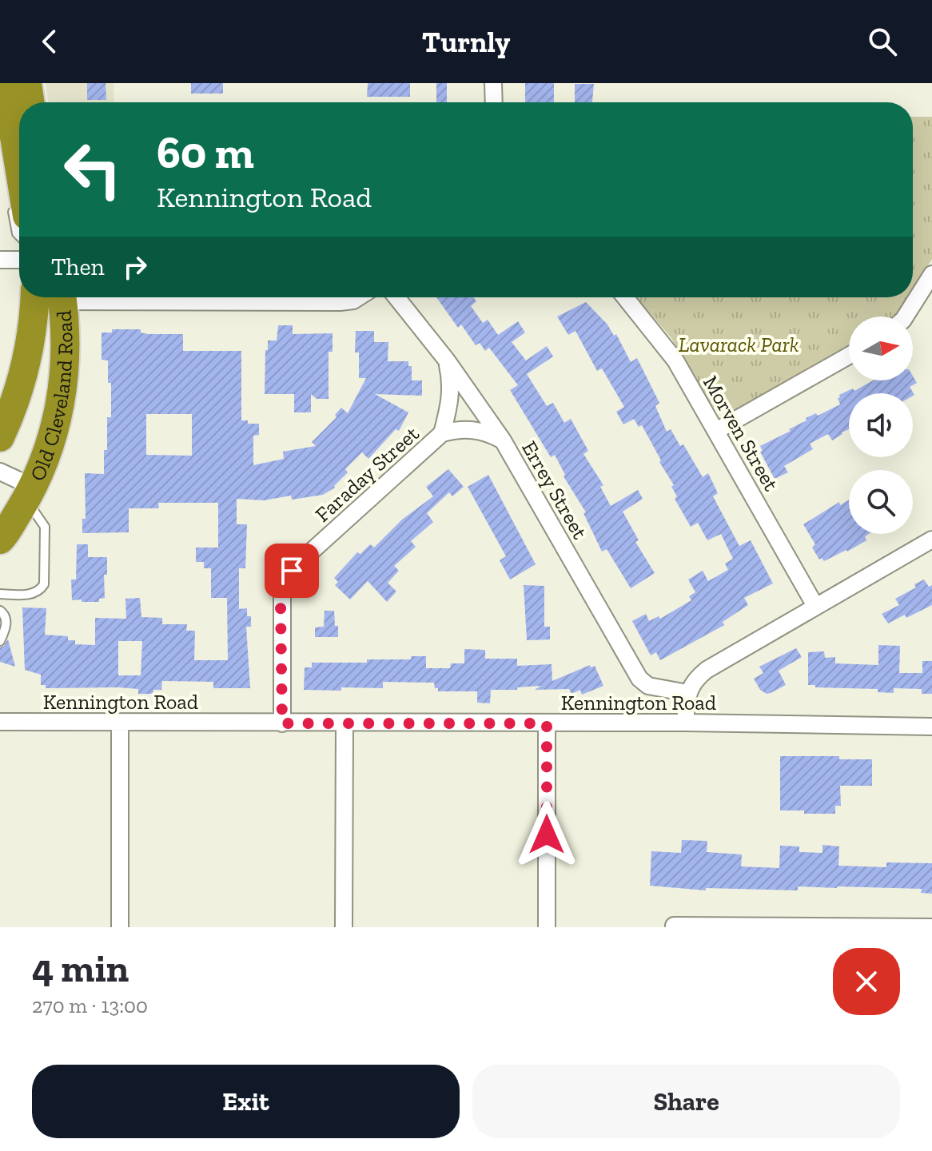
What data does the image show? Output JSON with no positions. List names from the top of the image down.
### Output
{
  "streets": {
    "highway": ["Old Cleveland Road"],
    "street": [
      "Morven Street",
      "Faraday Street",
      "Errey Street",
      "Kennington Road"
    ]
  },
  "crossings": [
    ["Faraday Street", "Errey Street"],
    ["Faraday Street", "Kennington Road"]
  ],
  "parks": ["Lavarack Park"],
  "north": "right",
  "page": {
    "header": "Turnly",
    "turn": ["60 m", "Kennington Road"],
    "then": "Then",
    "heading": ["4 min", "270 m · 13:00"],
    "buttons": ["Exit", "Share"]
  }
}
